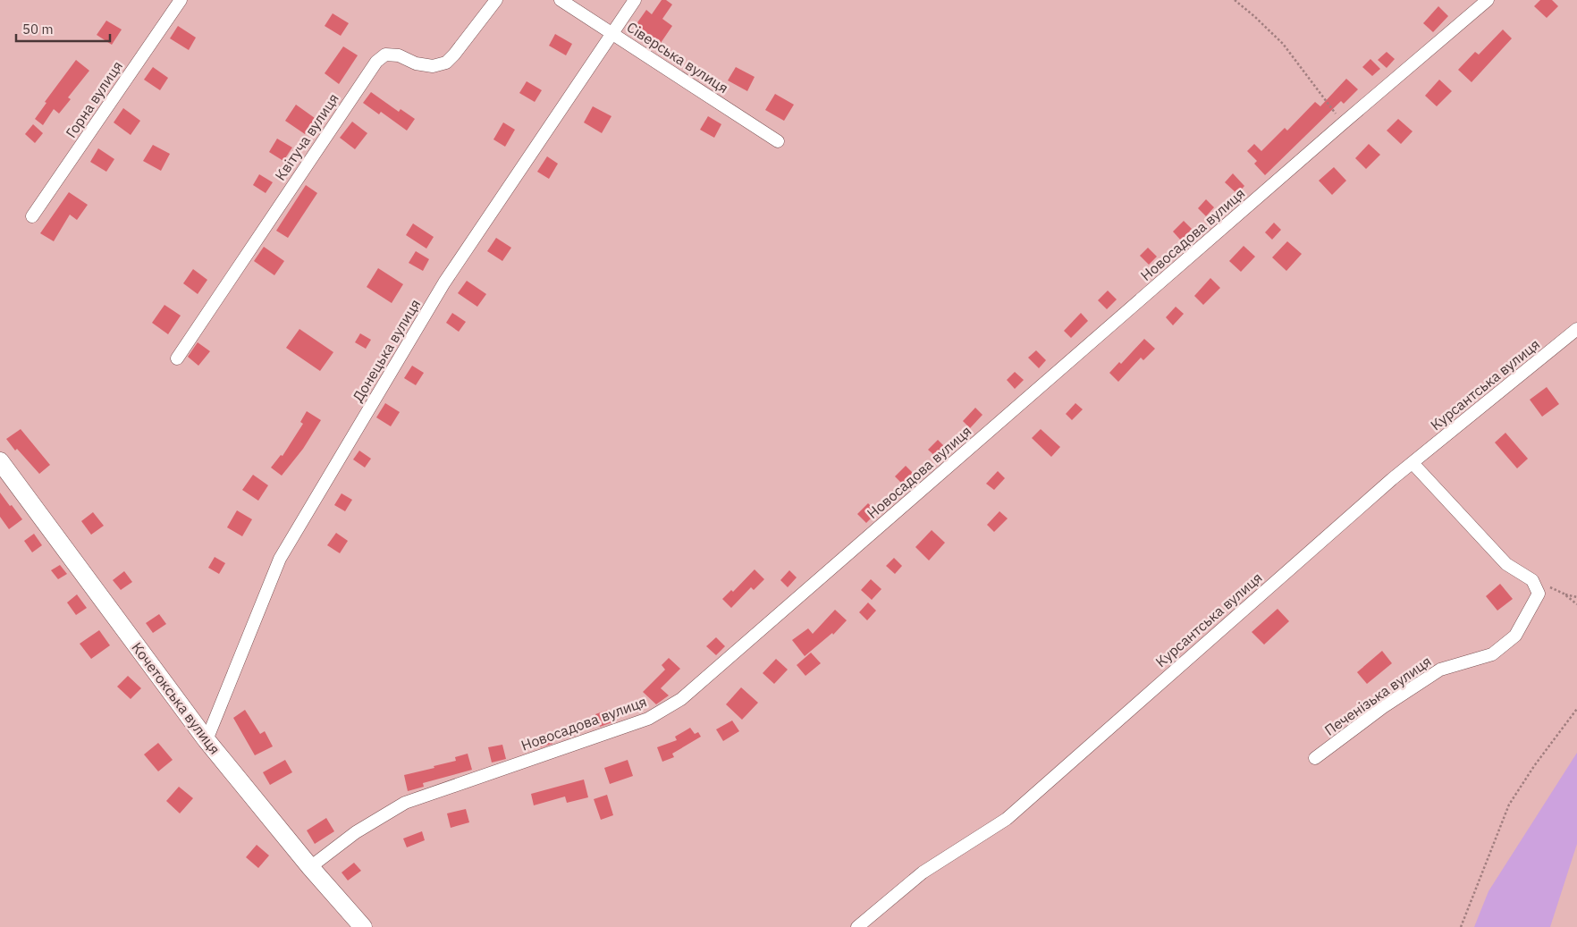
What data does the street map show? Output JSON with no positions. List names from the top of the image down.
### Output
{
  "streets": {
    "main road": ["Кочетокська вулиця"],
    "street": [
      "Сіверська вулиця",
      "Горна вулиця",
      "Квітуча вулиця",
      "Новосадова вулиця",
      "Донецька вулиця",
      "Курсантська вулиця",
      "Печенізька вулиця"
    ]
  },
  "crossings": [
    ["Сіверська вулиця", "Донецька вулиця"],
    ["Новосадова вулиця", "Кочетокська вулиця"],
    ["Донецька вулиця", "Кочетокська вулиця"]
  ],
  "scale_bar": "50 m"
}
